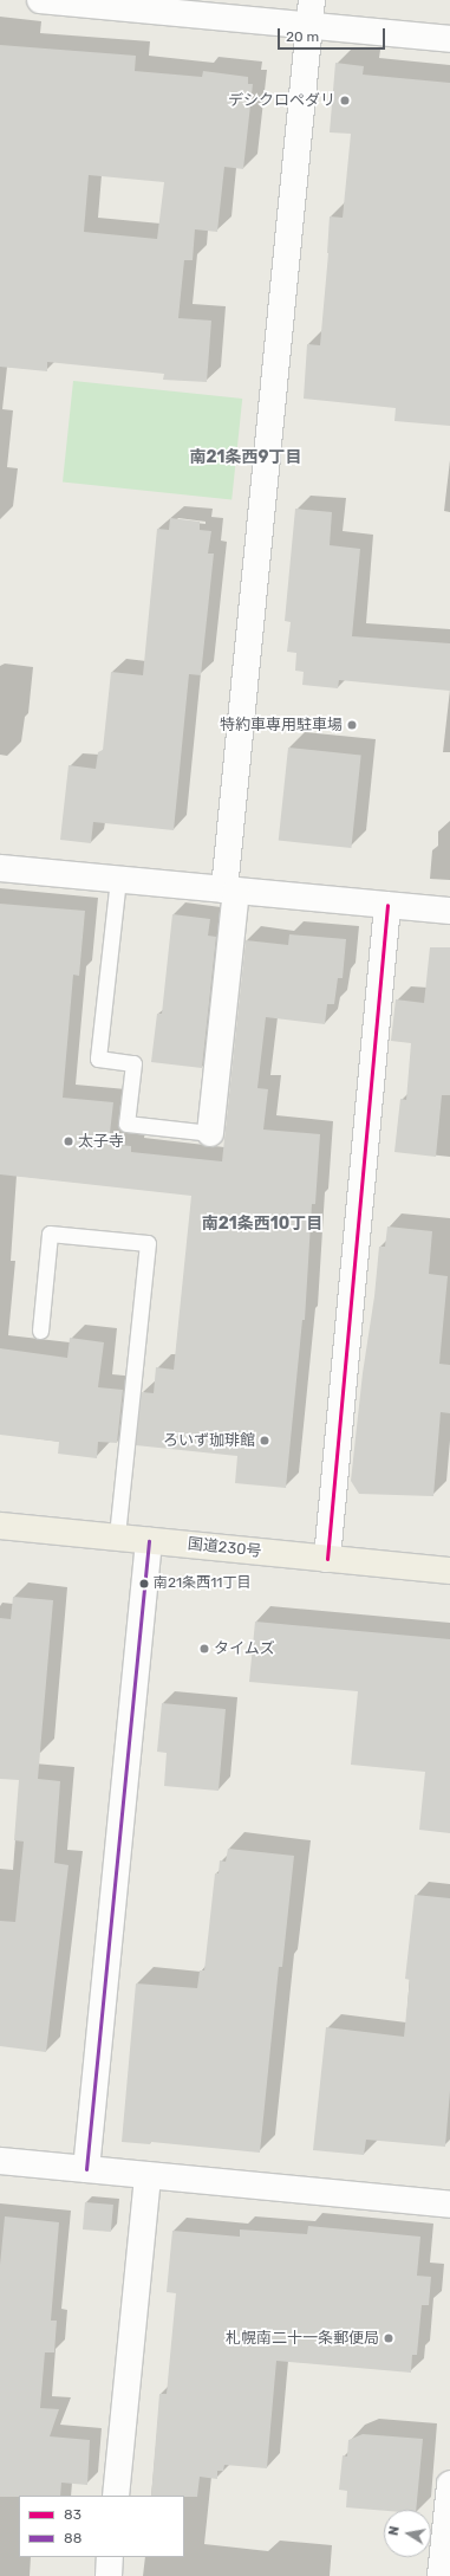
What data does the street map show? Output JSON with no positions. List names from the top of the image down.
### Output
{
  "streets": {
    "highway": ["国道230号"]
  },
  "districts": ["南21条西9丁目", "南21条西10丁目"],
  "places": [
    "デシクロペダリ",
    "特約車専用駐車場",
    "太子寺",
    "ろいず珈琲館",
    "南21条西11丁目",
    "タイムズ",
    "札幌南二十一条郵便局"
  ],
  "lines": ["transit line 83", "transit line 88"],
  "legend": ["83", "88"],
  "scale_bar": "20 m",
  "north": "left"
}
